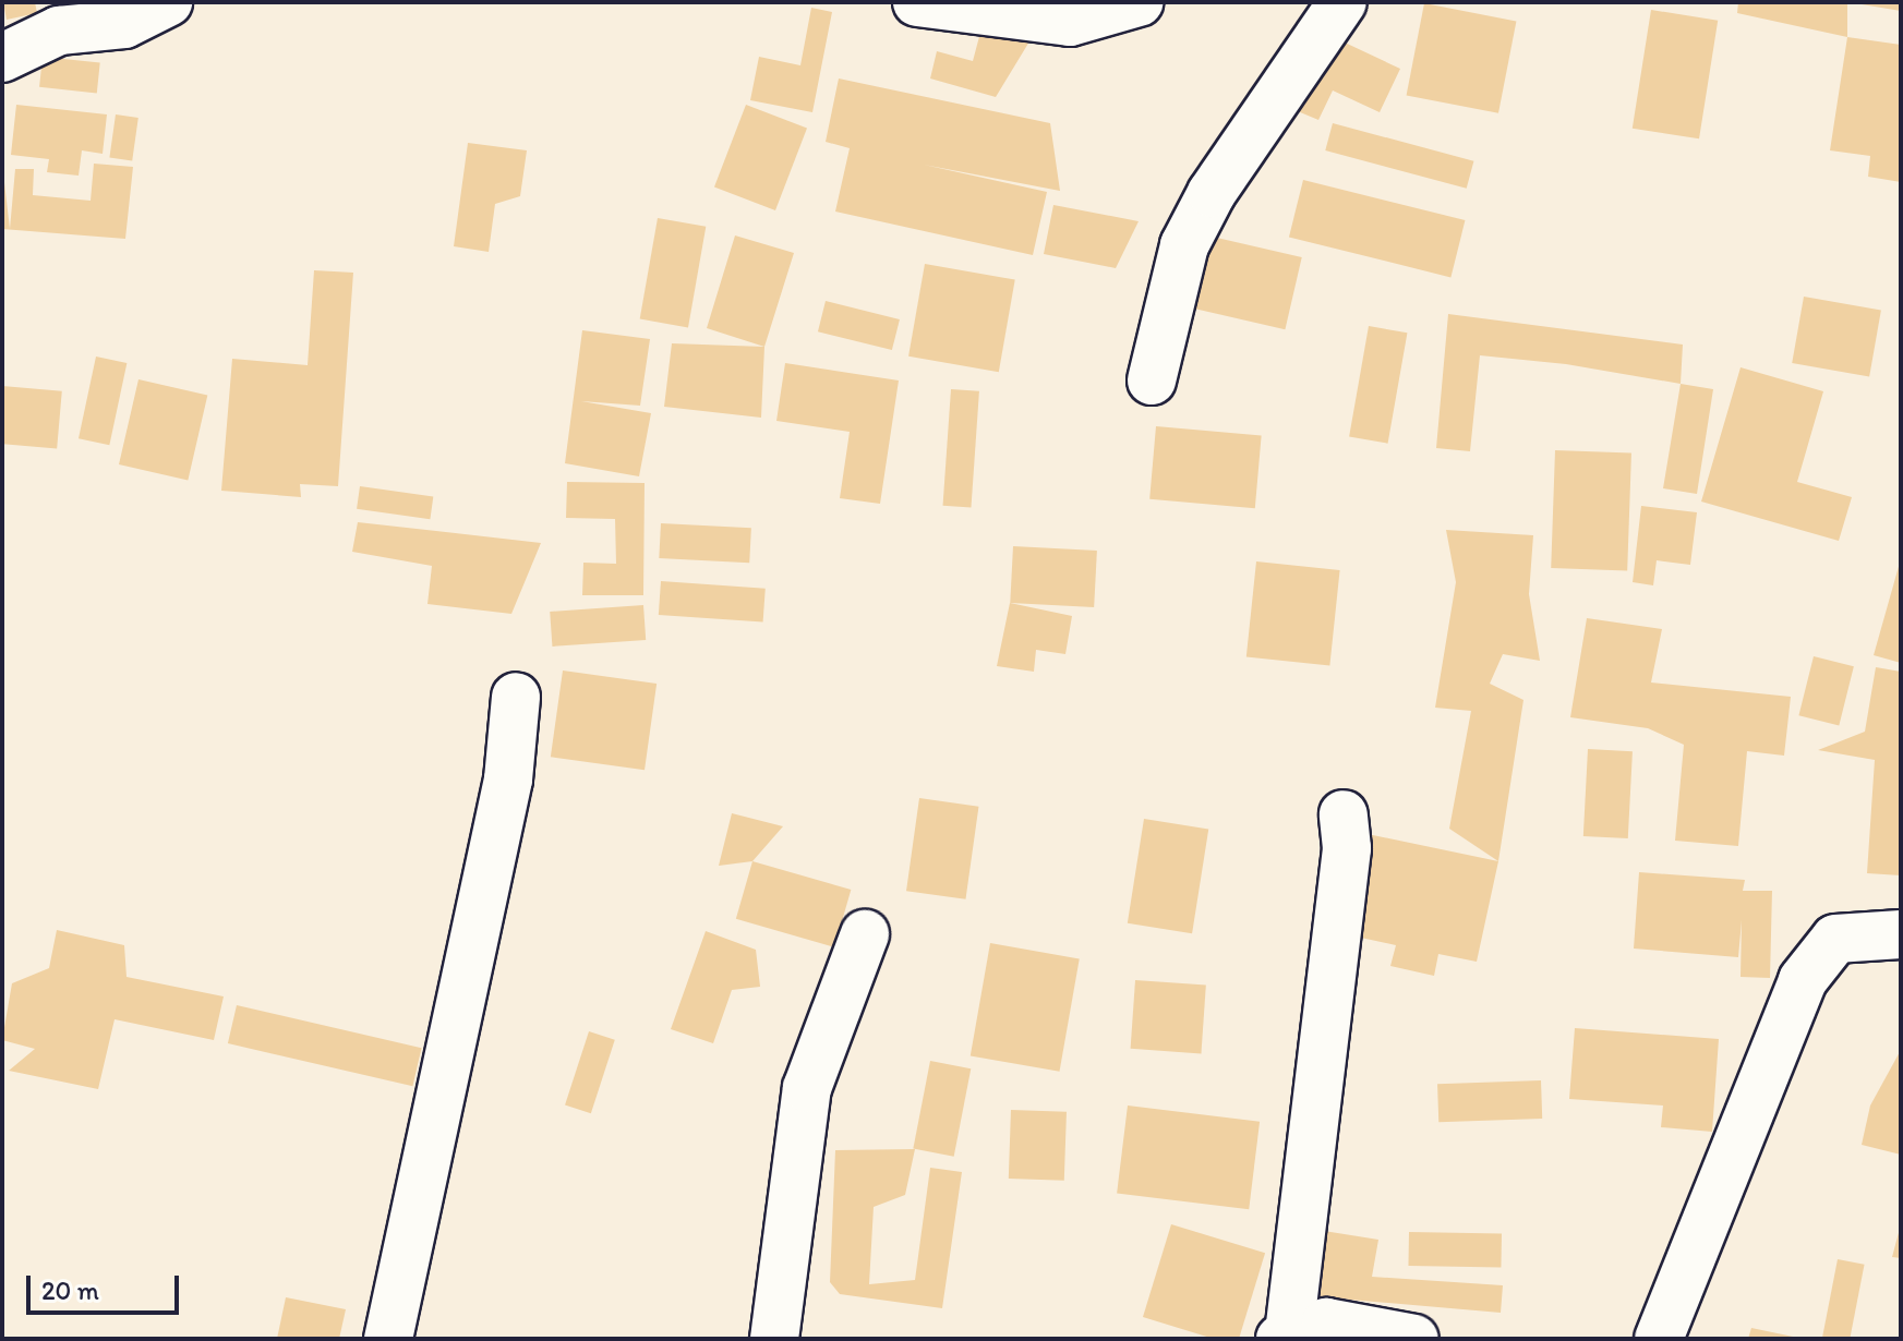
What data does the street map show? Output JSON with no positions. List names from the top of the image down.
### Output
{
  "scale_bar": "20 m"
}
